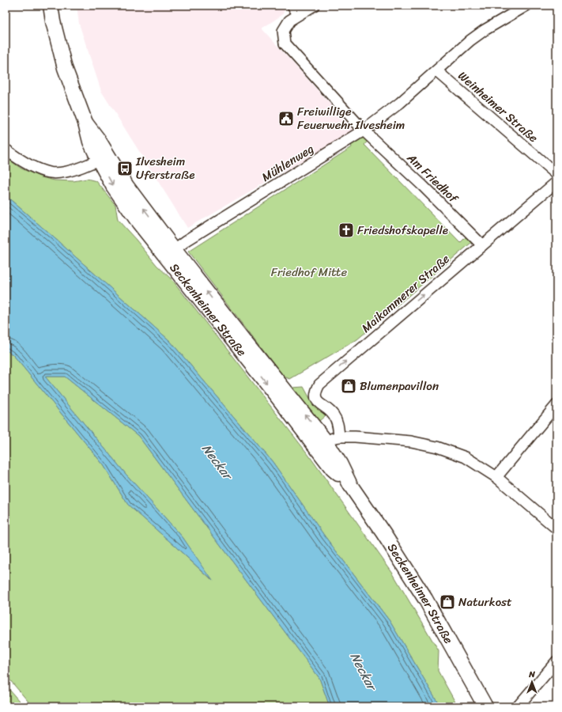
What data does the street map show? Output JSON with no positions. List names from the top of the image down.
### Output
{
  "streets": {
    "main road": ["Seckenheimer Straße"],
    "street": [
      "Weinheimer Straße",
      "Mühlenweg",
      "Am Friedhof",
      "Maikammerer Straße"
    ]
  },
  "crossings": [
    ["Weinheimer Straße", "Mühlenweg"],
    ["Mühlenweg", "Am Friedhof"],
    ["Mühlenweg", "Seckenheimer Straße"],
    ["Am Friedhof", "Maikammerer Straße"],
    ["Maikammerer Straße", "Seckenheimer Straße"]
  ],
  "one_way": ["Maikammerer Straße"],
  "water": ["Neckar"],
  "parks": ["Friedhof Mitte"],
  "places": {
    "public building": ["Freiwillige Feuerwehr Ilvesheim"],
    "bus stop": ["Ilvesheim Uferstraße"],
    "church": ["Friedshofskapelle"],
    "shop": ["Blumenpavillon", "Naturkost"]
  },
  "north": "top"
}
